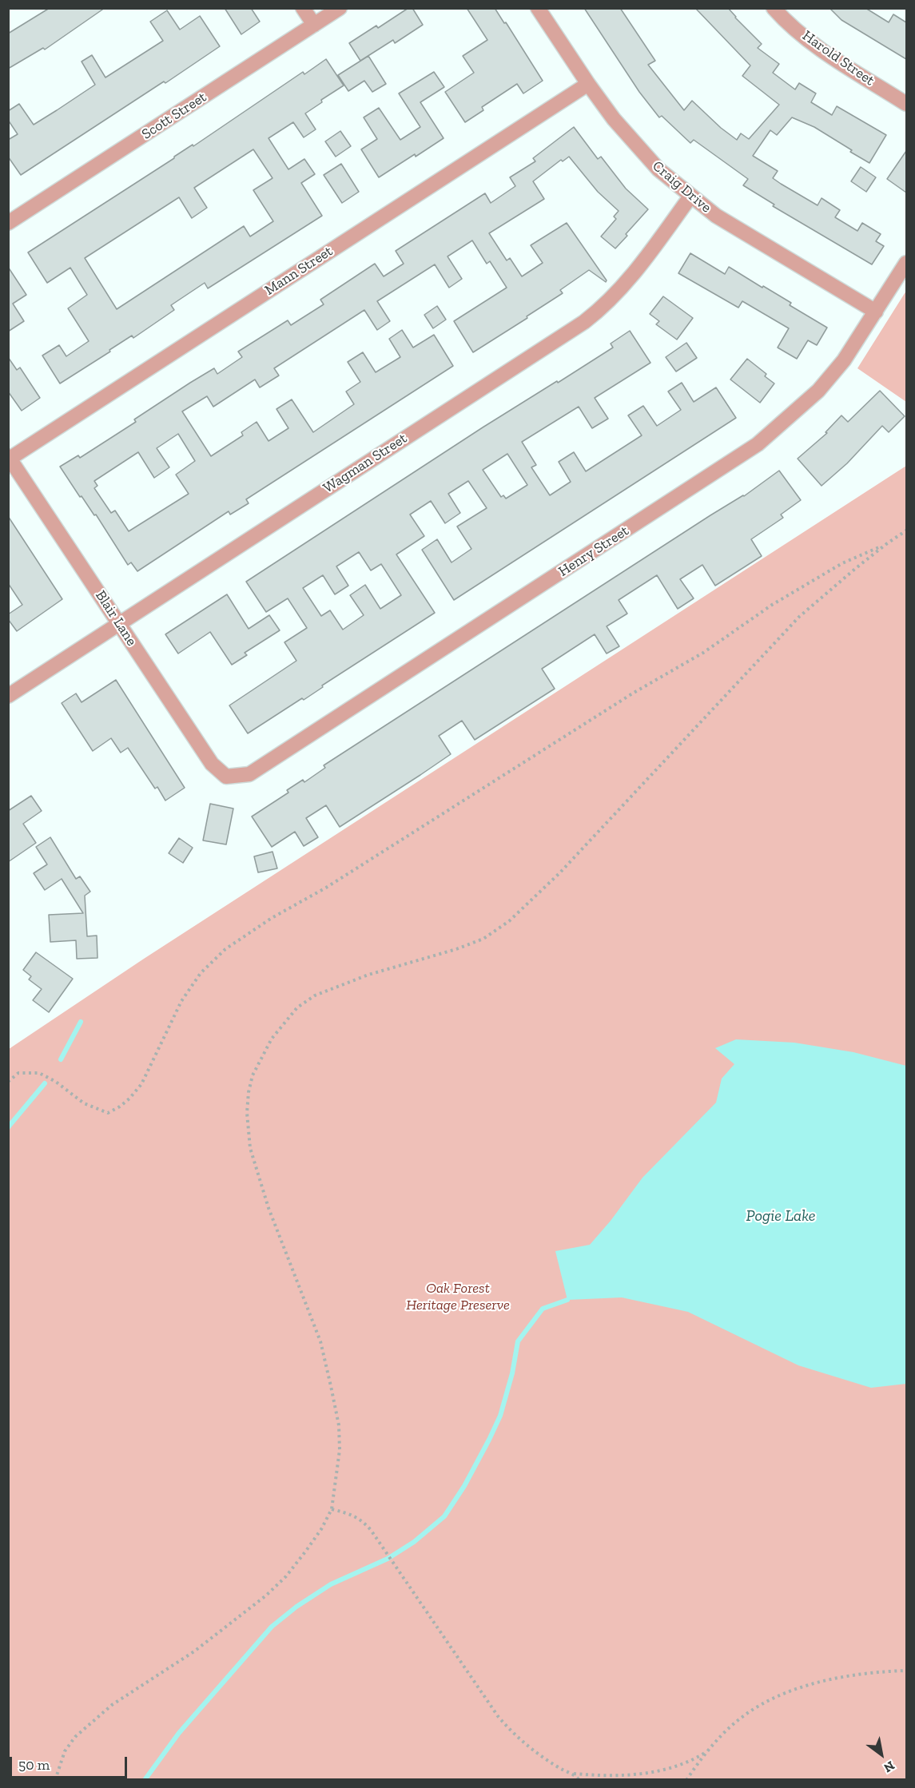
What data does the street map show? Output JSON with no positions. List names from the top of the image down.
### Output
{
  "streets": {
    "street": [
      "Harold Street",
      "Scott Street",
      "Craig Drive",
      "Mann Street",
      "Wagman Street",
      "Henry Street",
      "Blair Lane"
    ]
  },
  "crossings": [
    ["Craig Drive", "Mann Street"],
    ["Craig Drive", "Wagman Street"],
    ["Craig Drive", "Henry Street"],
    ["Mann Street", "Blair Lane"],
    ["Wagman Street", "Blair Lane"],
    ["Henry Street", "Blair Lane"]
  ],
  "water": ["Pogie Lake"],
  "parks": ["Oak Forest Heritage Preserve"],
  "scale_bar": "50 m",
  "north": "bottom right"
}
